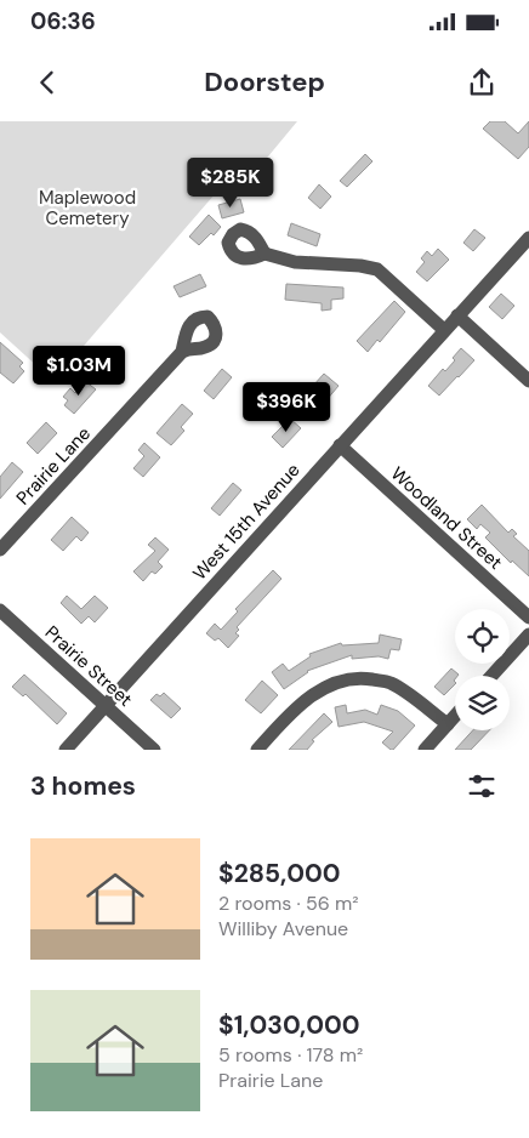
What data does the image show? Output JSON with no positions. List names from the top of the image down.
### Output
{
  "streets": {
    "street": [
      "Prairie Lane",
      "Woodland Street",
      "West 15th Avenue",
      "Prairie Street"
    ]
  },
  "crossings": [
    ["Woodland Street", "West 15th Avenue"],
    ["West 15th Avenue", "Prairie Street"]
  ],
  "parks": ["Maplewood Cemetery"],
  "page": {
    "status": "06:36",
    "header": "Doorstep",
    "price": ["$285K", "$1.03M", "$396K"],
    "heading": "3 homes",
    "list": [
      {
        "name": "$285,000",
        "note": "2 rooms · 56 m² · Williby Avenue"
      },
      {
        "name": "$1,030,000",
        "note": "5 rooms · 178 m² · Prairie Lane"
      }
    ]
  }
}
